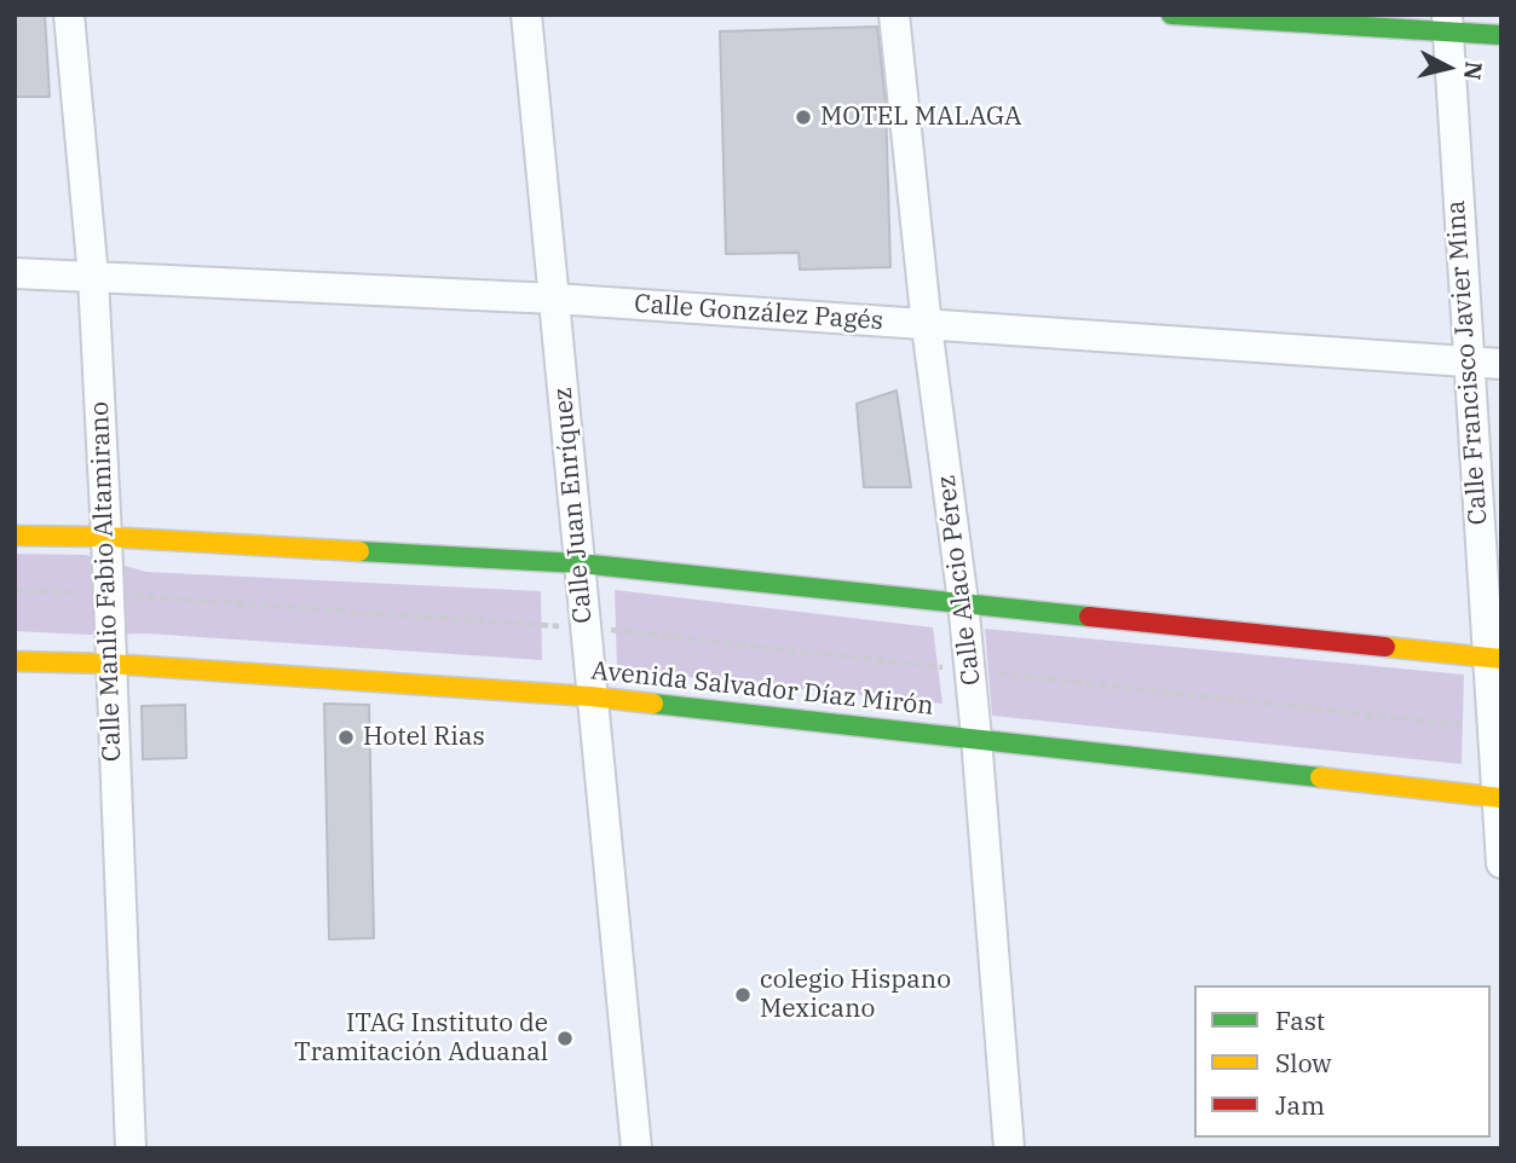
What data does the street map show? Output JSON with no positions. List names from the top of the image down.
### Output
{
  "streets": {
    "main road": ["Avenida Salvador Díaz Mirón"],
    "street": [
      "Calle González Pagés",
      "Calle Francisco Javier Mina",
      "Calle Juan Enríquez",
      "Calle Alacio Pérez",
      "Calle Manlio Fabio Altamirano"
    ]
  },
  "crossings": [
    ["Calle González Pagés", "Calle Francisco Javier Mina"],
    ["Calle González Pagés", "Calle Juan Enríquez"],
    ["Calle González Pagés", "Calle Alacio Pérez"],
    ["Calle González Pagés", "Calle Manlio Fabio Altamirano"],
    ["Calle Francisco Javier Mina", "Avenida Salvador Díaz Mirón"],
    ["Calle Juan Enríquez", "Avenida Salvador Díaz Mirón"],
    ["Calle Alacio Pérez", "Avenida Salvador Díaz Mirón"],
    ["Calle Manlio Fabio Altamirano", "Avenida Salvador Díaz Mirón"]
  ],
  "places": [
    "MOTEL MALAGA",
    "Hotel Rias",
    "colegio Hispano Mexicano",
    "ITAG Instituto de Tramitación Aduanal"
  ],
  "legend": ["Fast", "Slow", "Jam"],
  "north": "right"
}
